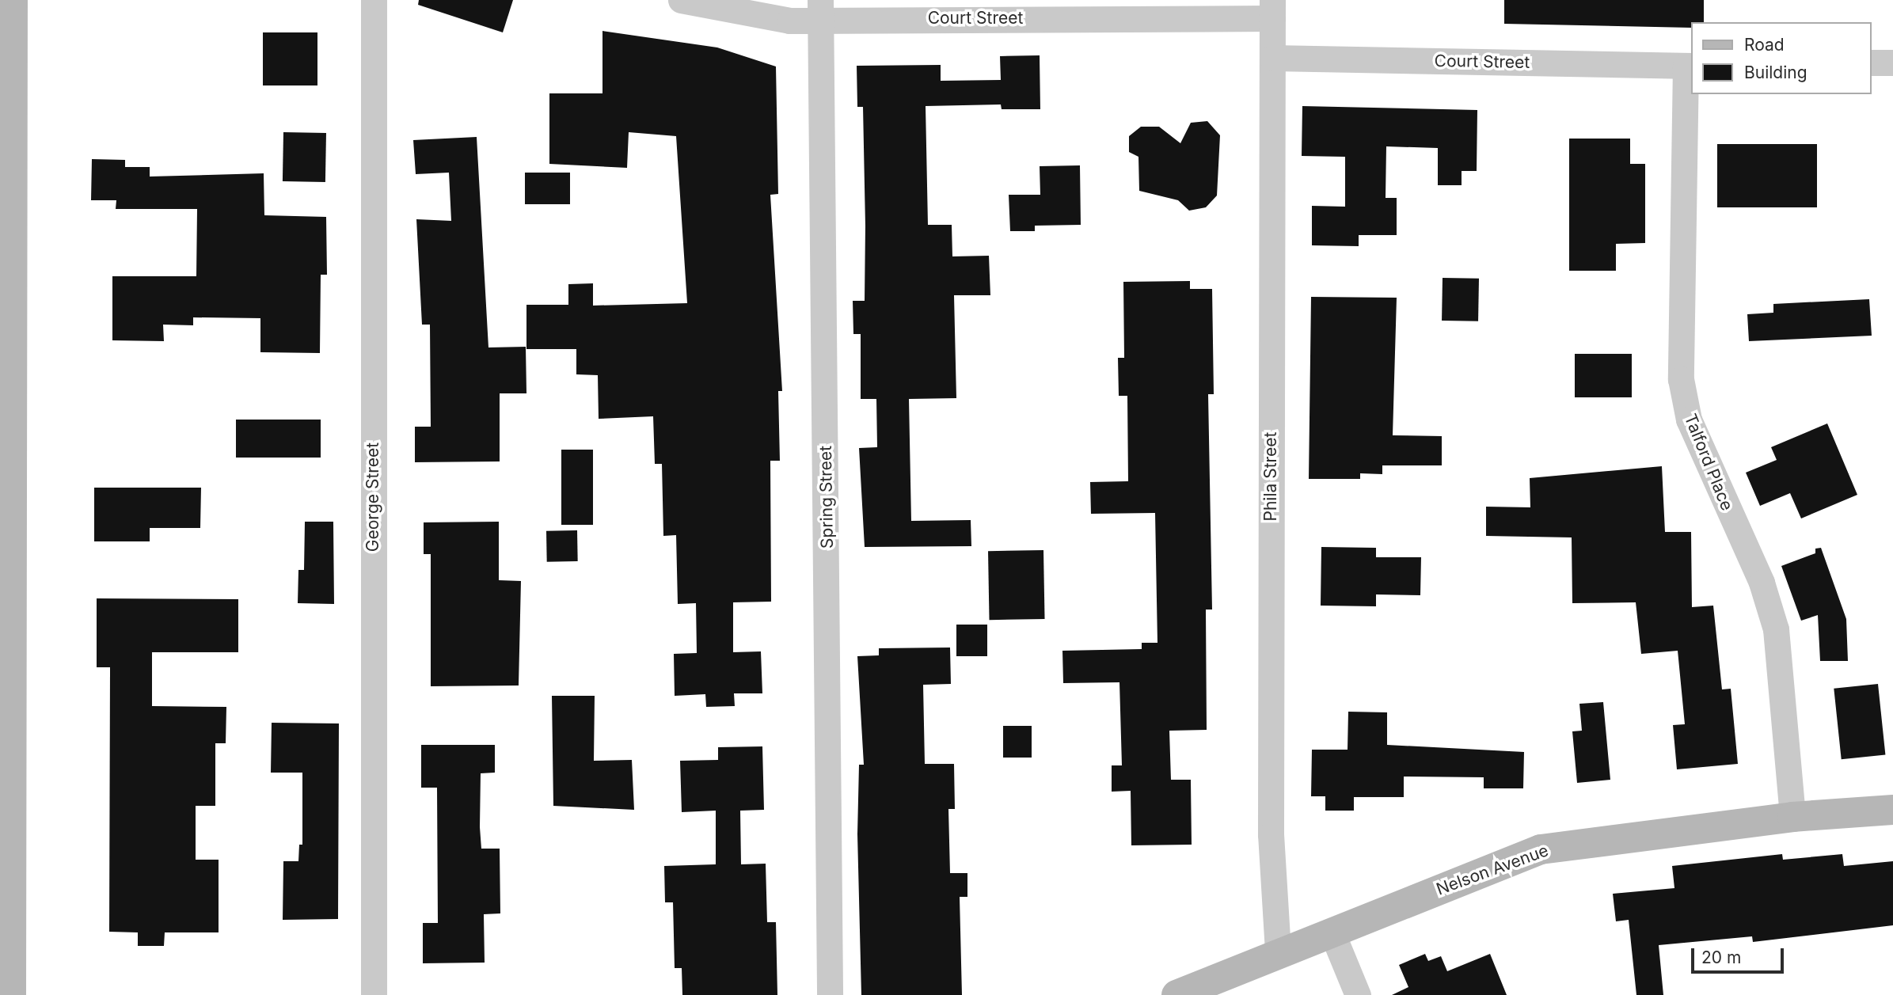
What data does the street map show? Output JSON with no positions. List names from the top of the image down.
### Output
{
  "streets": {
    "main road": ["Nelson Avenue"],
    "street": [
      "Court Street",
      "Talford Place",
      "Phila Street",
      "George Street",
      "Spring Street"
    ]
  },
  "crossings": [
    ["Court Street", "Talford Place"],
    ["Court Street", "Phila Street"],
    ["Court Street", "Spring Street"],
    ["Talford Place", "Nelson Avenue"],
    ["Phila Street", "Nelson Avenue"]
  ],
  "legend": ["Road", "Building"],
  "scale_bar": "20 m"
}
